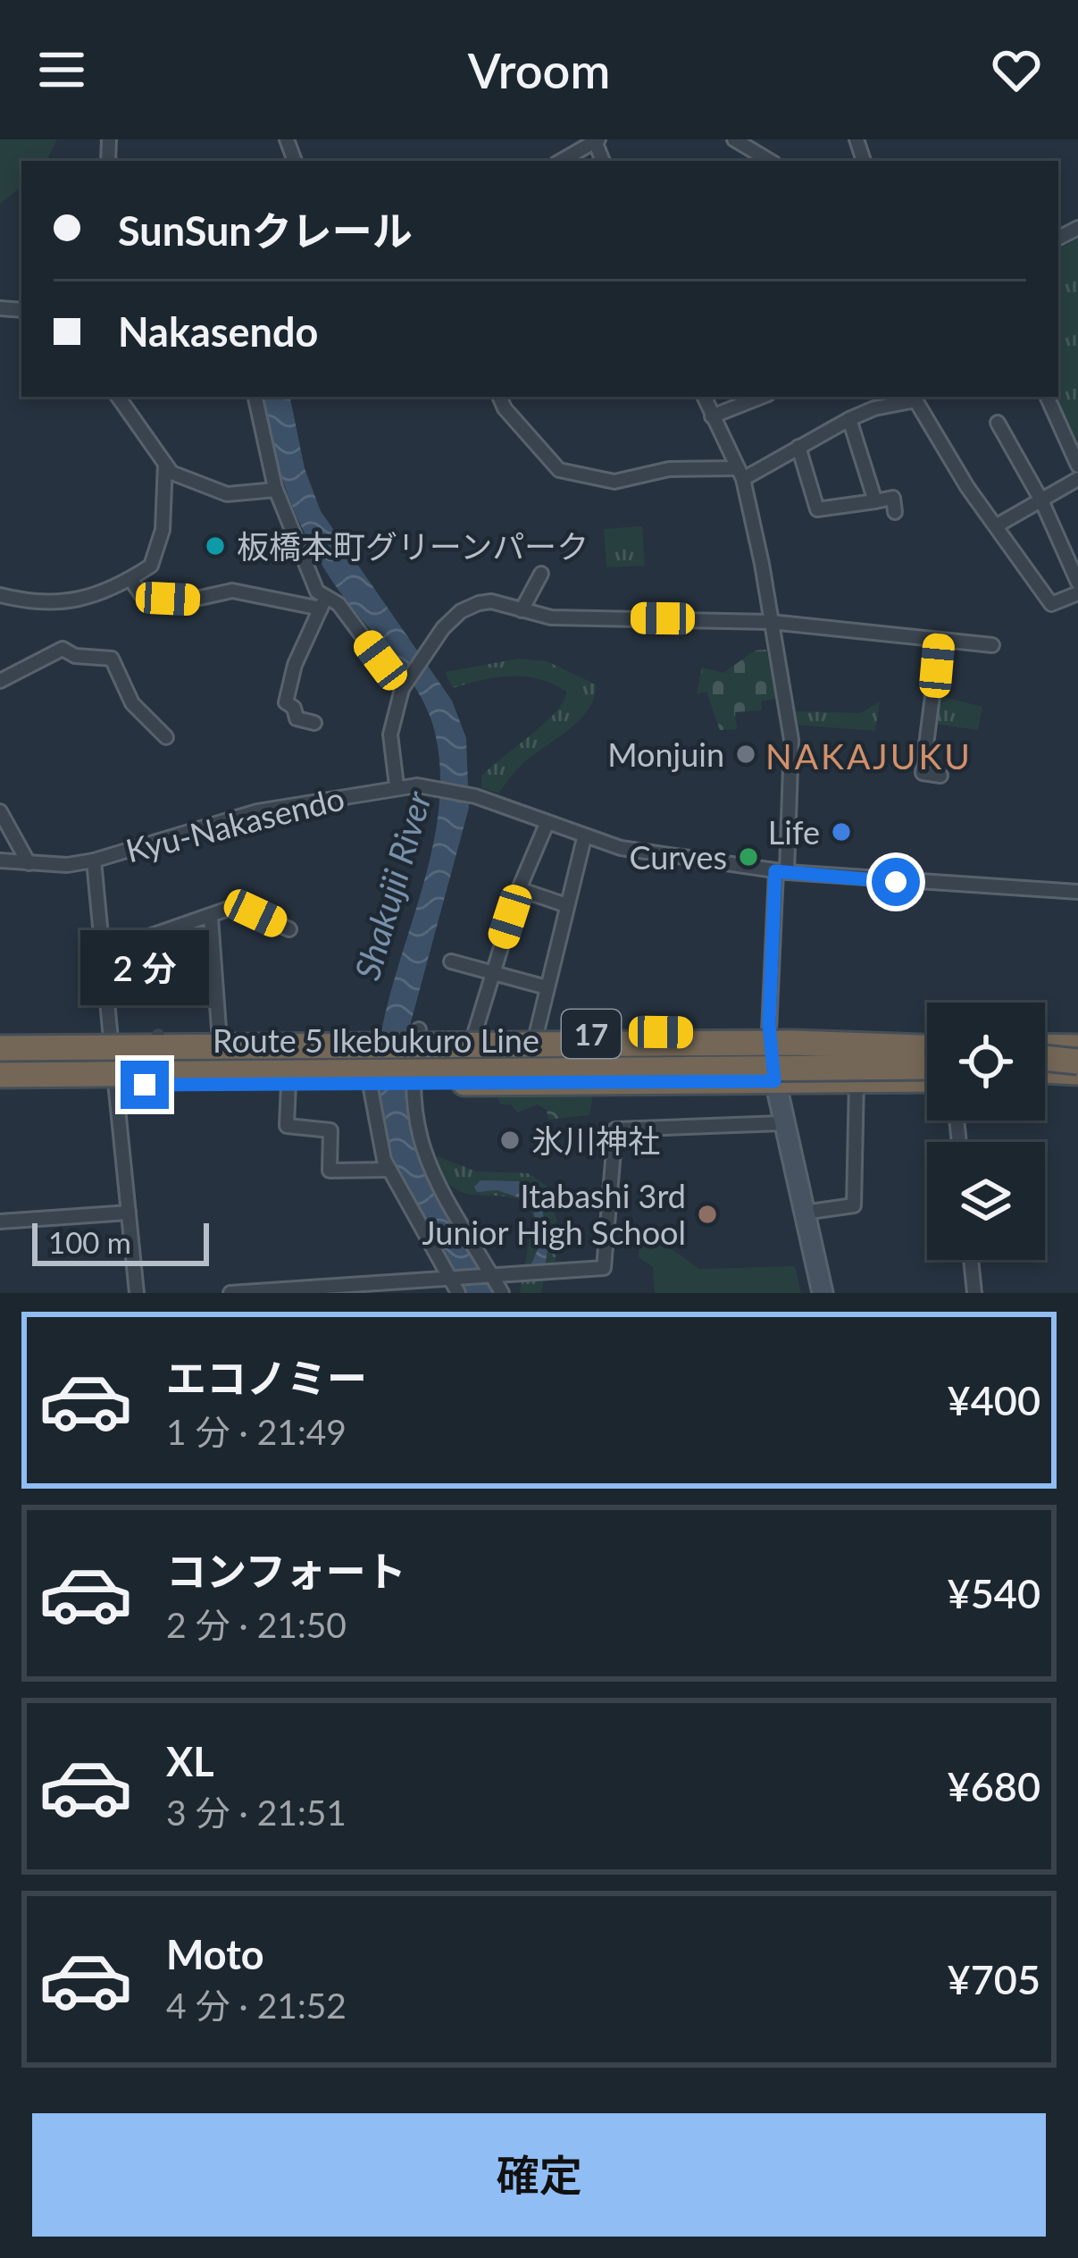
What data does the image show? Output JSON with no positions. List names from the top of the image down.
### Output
{
  "streets": {
    "highway": ["17", "Route 5 Ikebukuro Line"],
    "street": ["Kyu-Nakasendo"]
  },
  "crossings": [
    ["17", "Route 5 Ikebukuro Line"]
  ],
  "districts": ["NAKAJUKU"],
  "water": ["Shakujii River"],
  "places": [
    "板橋本町グリーンパーク",
    "Monjuin",
    "Life",
    "Curves",
    "氷川神社",
    "Itabashi 3rd Junior High School"
  ],
  "scale_bar": "100 m",
  "page": {
    "header": "Vroom",
    "banner": ["SunSunクレール", "Nakasendo"],
    "bubble": "2 分",
    "scale": "100 m",
    "list": [
      {
        "name": "エコノミー",
        "note": "1 分 · 21:49",
        "value": "¥400"
      },
      {
        "name": "コンフォート",
        "note": "2 分 · 21:50",
        "value": "¥540"
      },
      {
        "name": "XL",
        "note": "3 分 · 21:51",
        "value": "¥680"
      },
      {
        "name": "Moto",
        "note": "4 分 · 21:52",
        "value": "¥705"
      }
    ],
    "buttons": "確定"
  }
}
